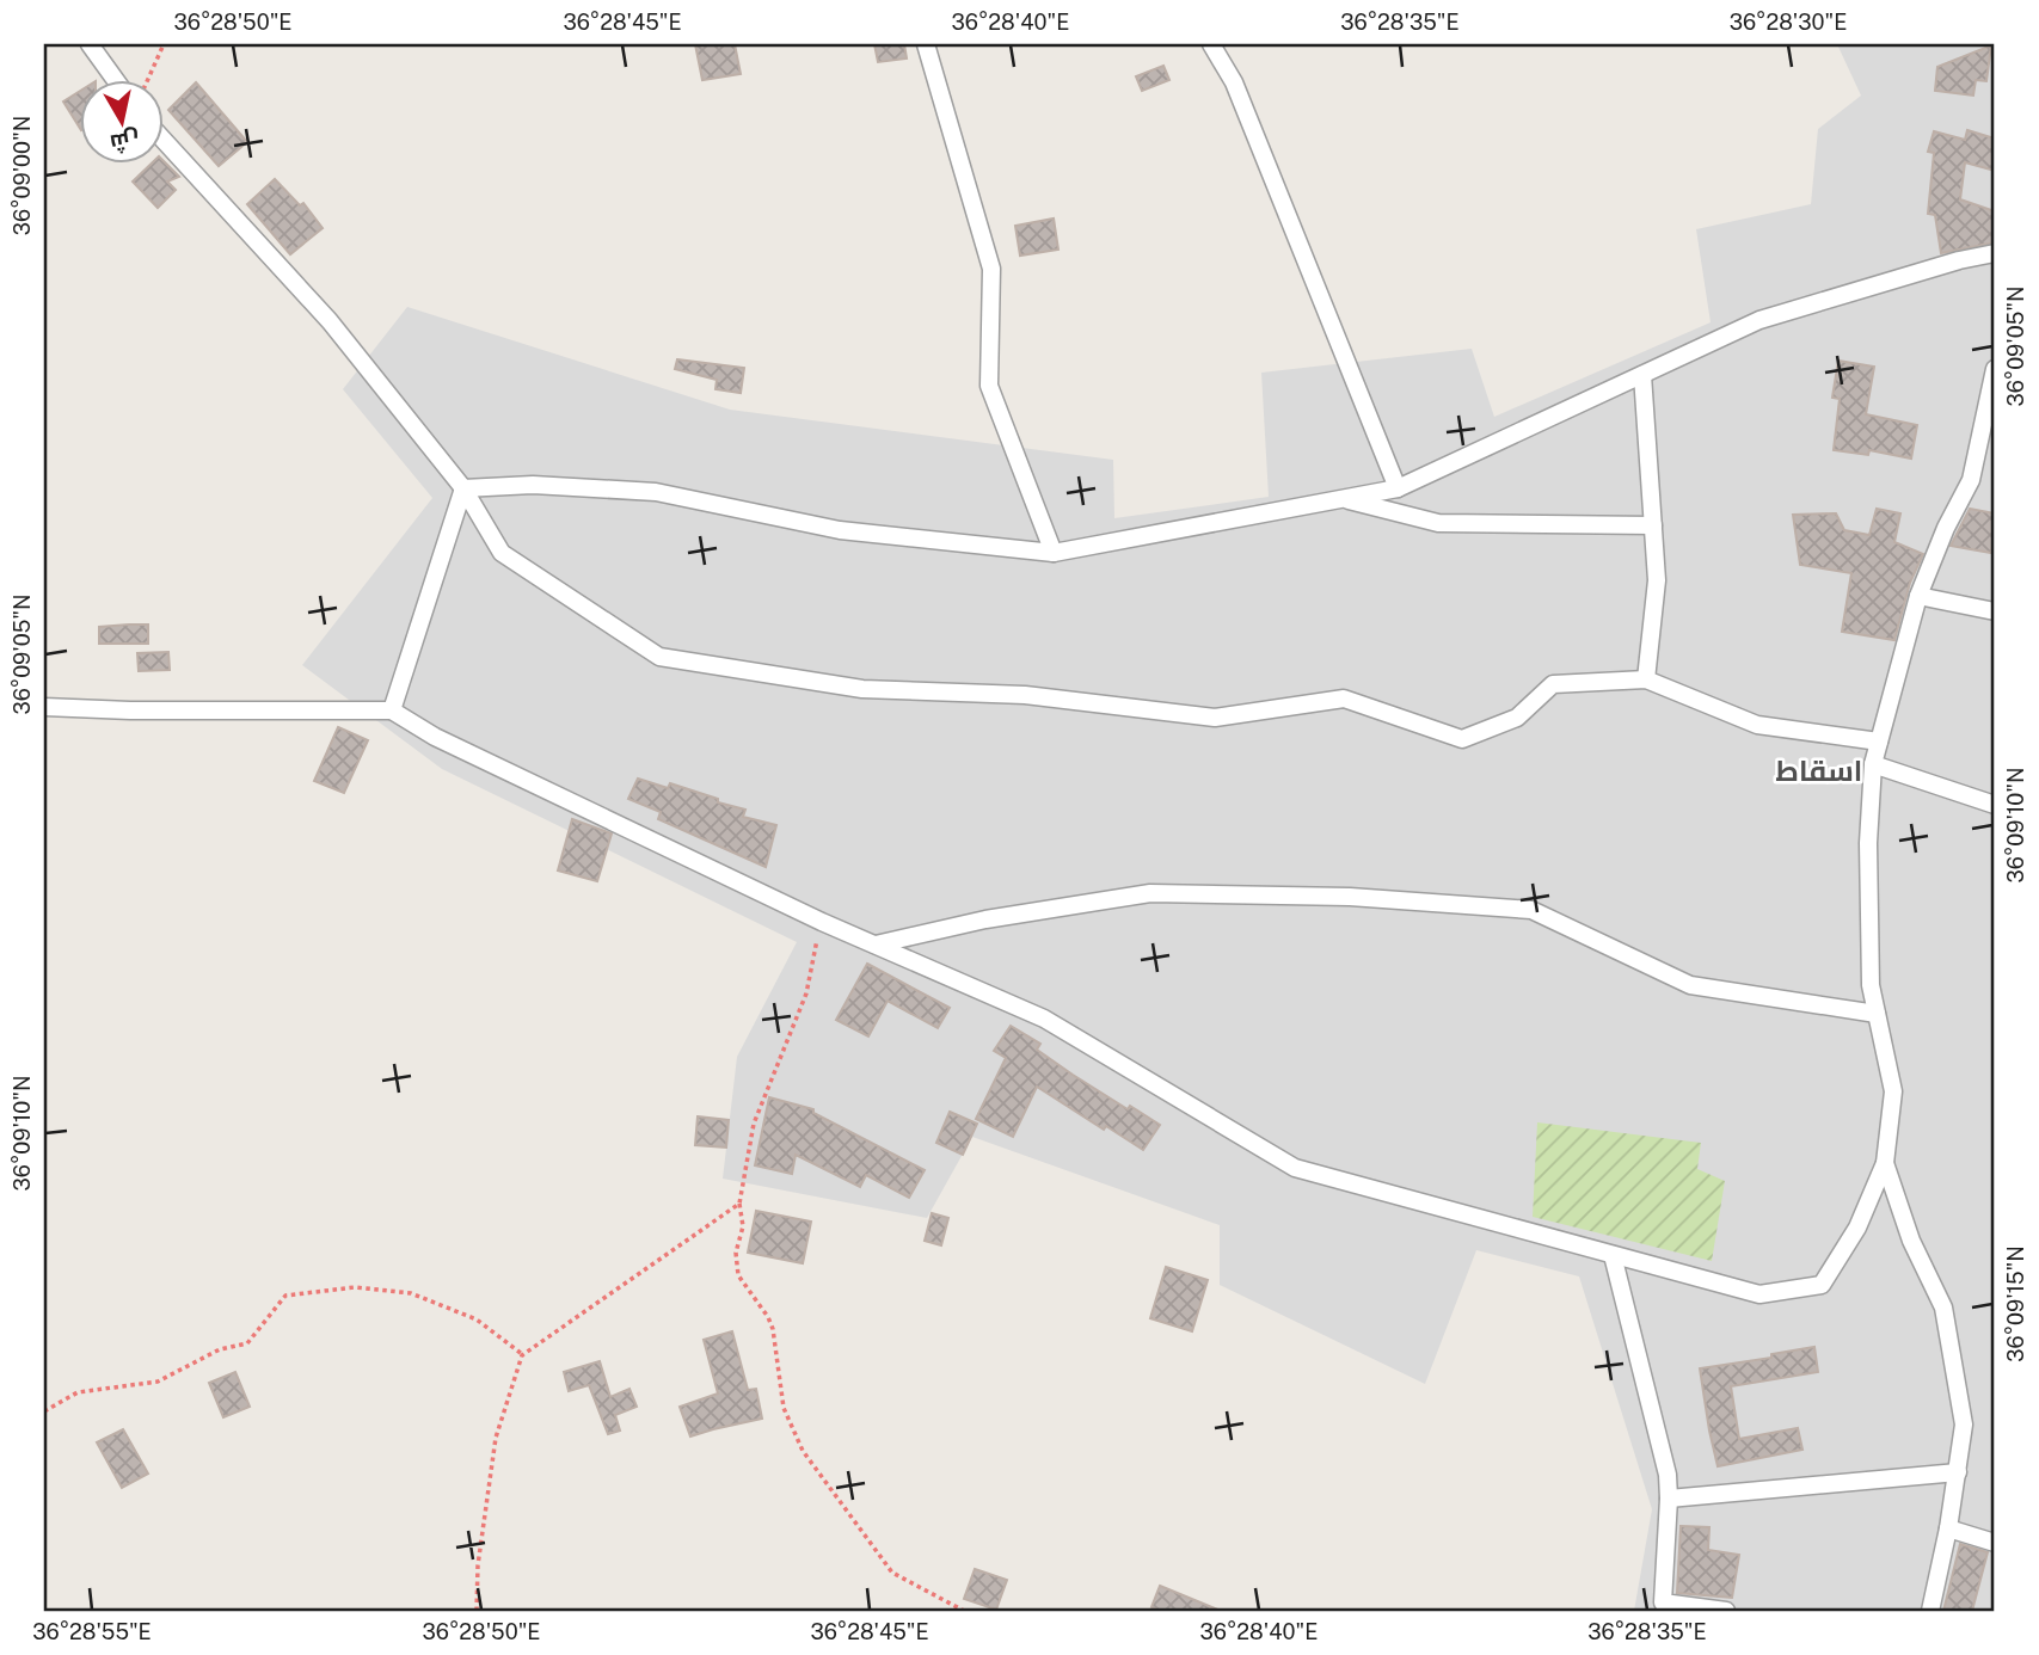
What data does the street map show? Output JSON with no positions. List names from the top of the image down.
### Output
{
  "districts": ["اسقاط"],
  "north": "bottom",
  "coordinates": [
    "36°28'50\"E",
    "36°28'45\"E",
    "36°28'40\"E",
    "36°28'35\"E",
    "36°28'30\"E",
    "36°09'00\"N",
    "36°09'05\"N",
    "36°09'10\"N",
    "36°09'15\"N",
    "36°28'55\"E"
  ]
}
